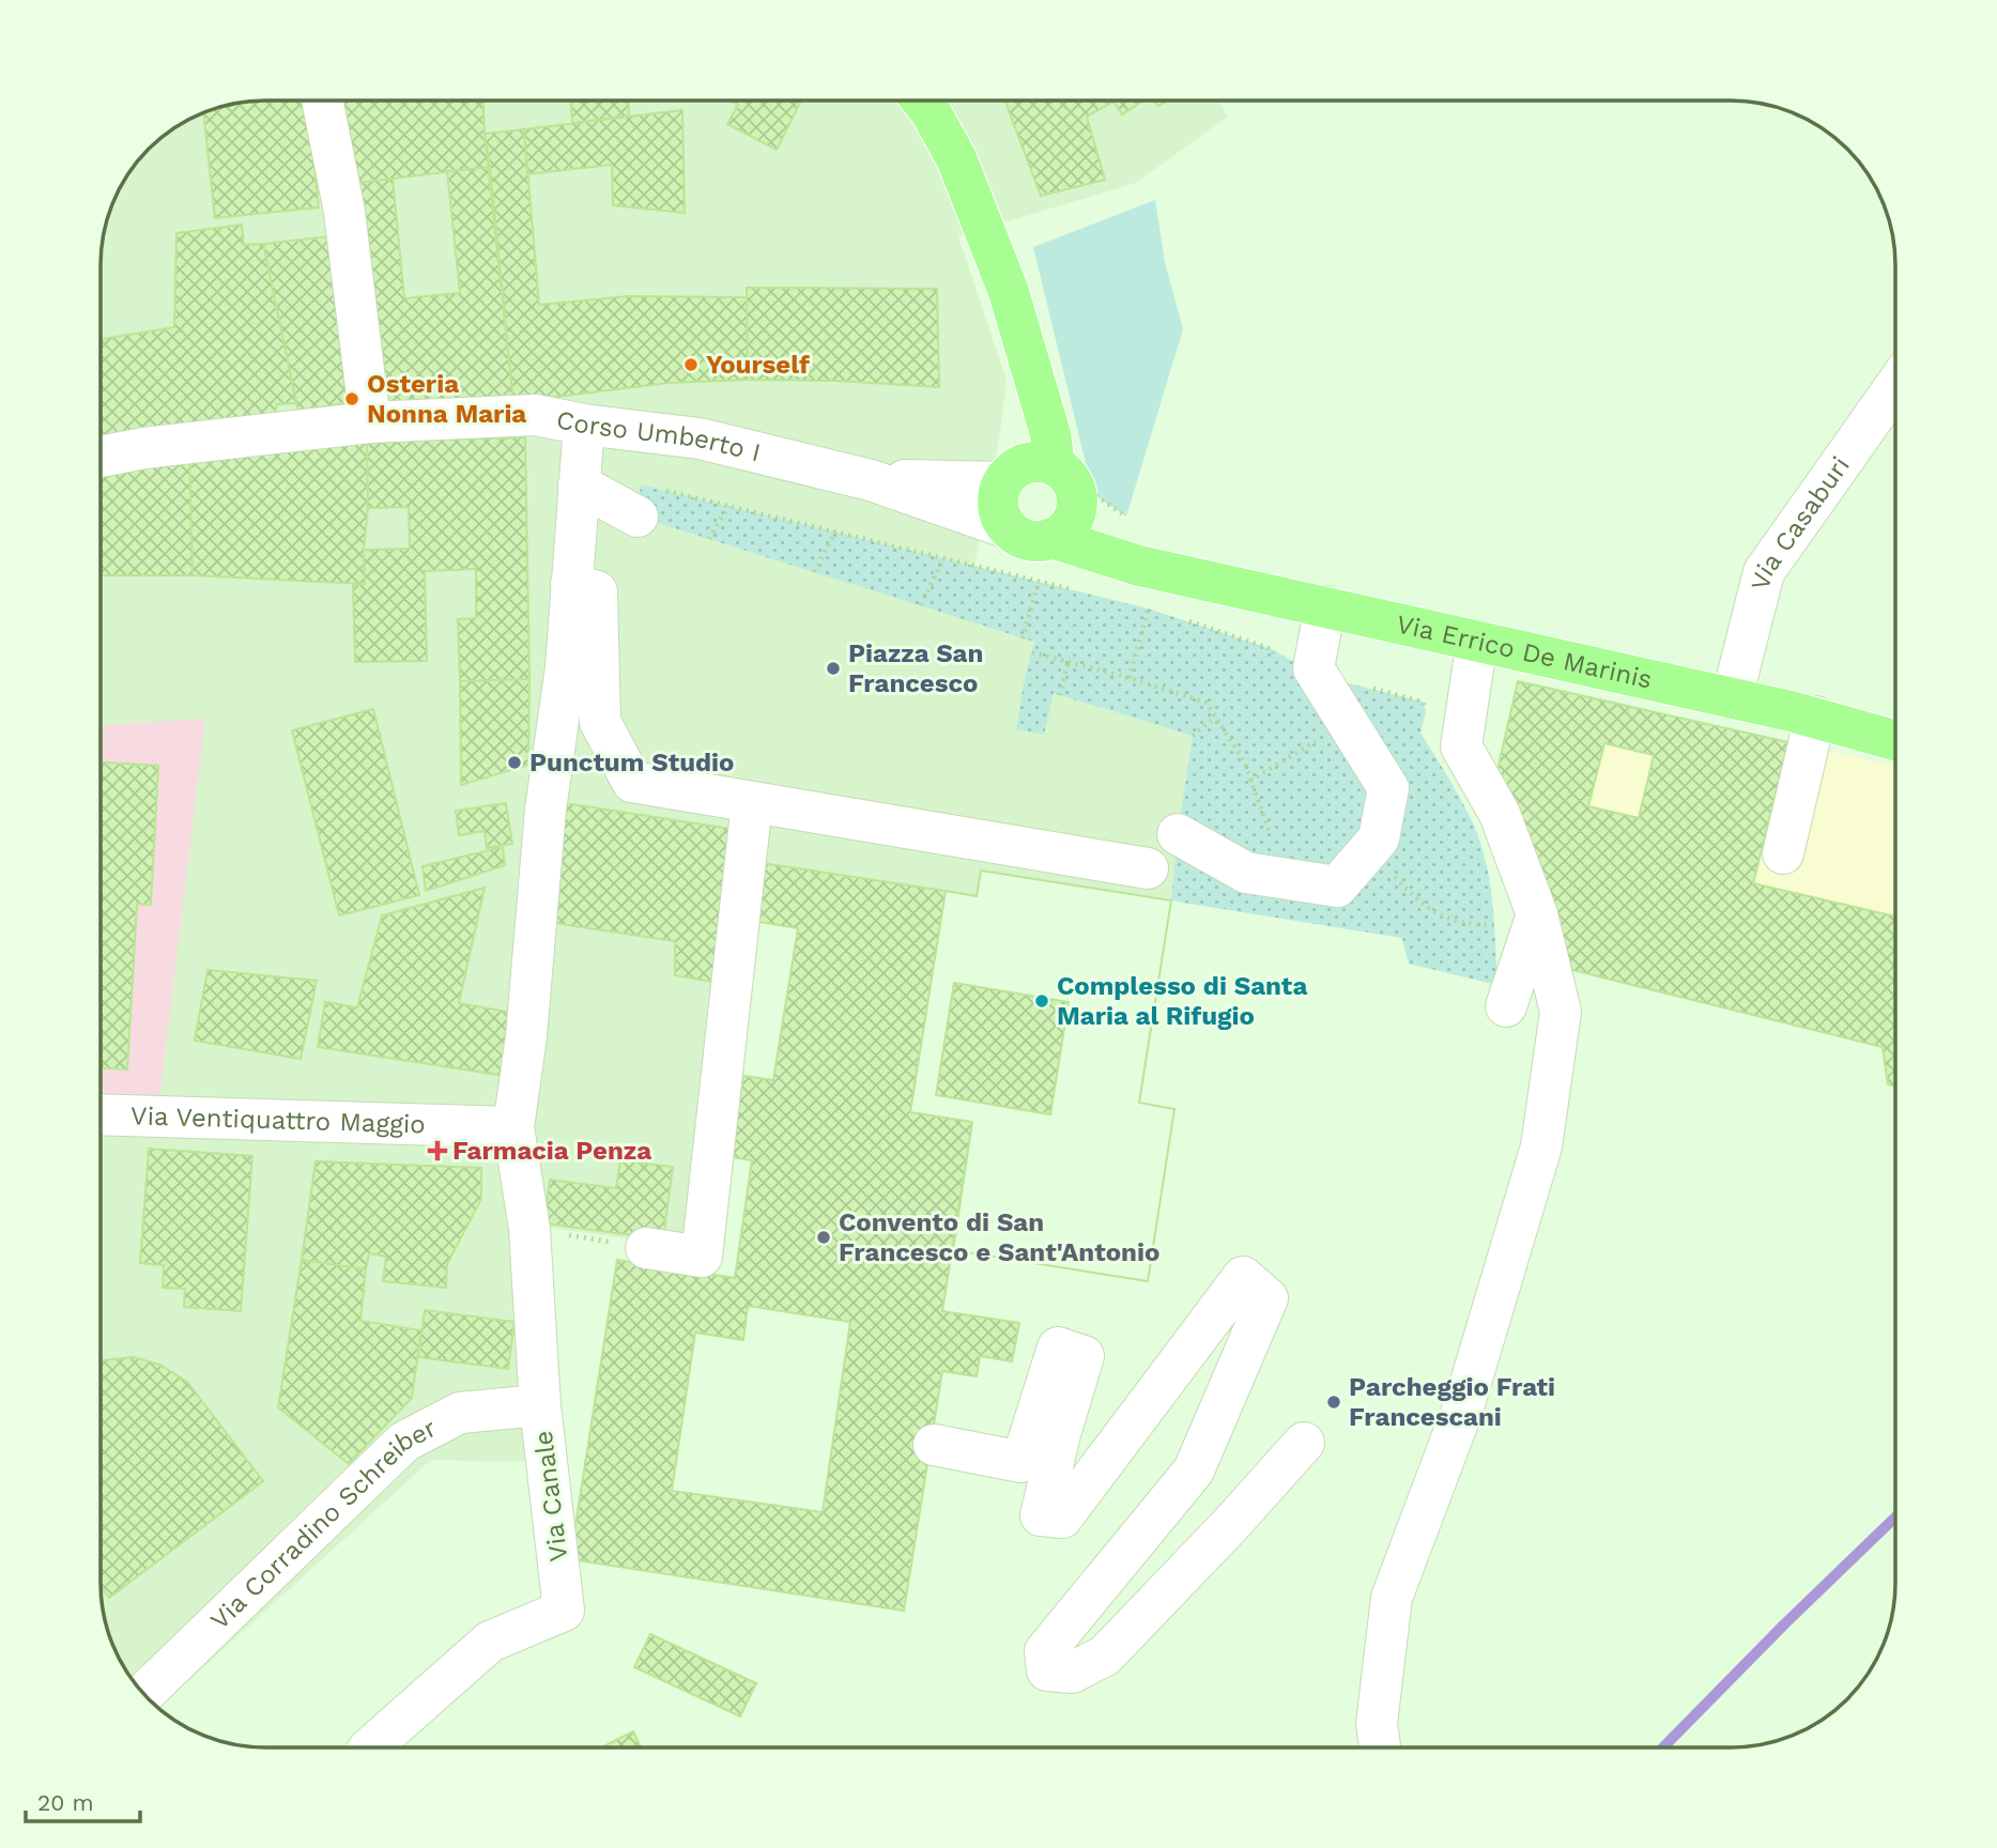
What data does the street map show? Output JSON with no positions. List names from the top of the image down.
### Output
{
  "streets": {
    "main road": ["Via Errico De Marinis"],
    "street": [
      "Corso Umberto I",
      "Via Casaburi",
      "Via Ventiquattro Maggio",
      "Via Canale",
      "Via Corradino Schreiber"
    ]
  },
  "crossings": [
    ["Corso Umberto I", "Via Errico De Marinis"],
    ["Via Casaburi", "Via Errico De Marinis"],
    ["Via Ventiquattro Maggio", "Via Canale"],
    ["Via Canale", "Via Corradino Schreiber"]
  ],
  "places": {
    "other": [
      "Yourself",
      "Osteria Nonna Maria",
      "Piazza San Francesco",
      "Punctum Studio",
      "Complesso di Santa Maria al Rifugio",
      "Convento di San Francesco e Sant'Antonio",
      "Parcheggio Frati Francescani"
    ],
    "health": ["Farmacia Penza"]
  },
  "scale_bar": "20 m"
}
